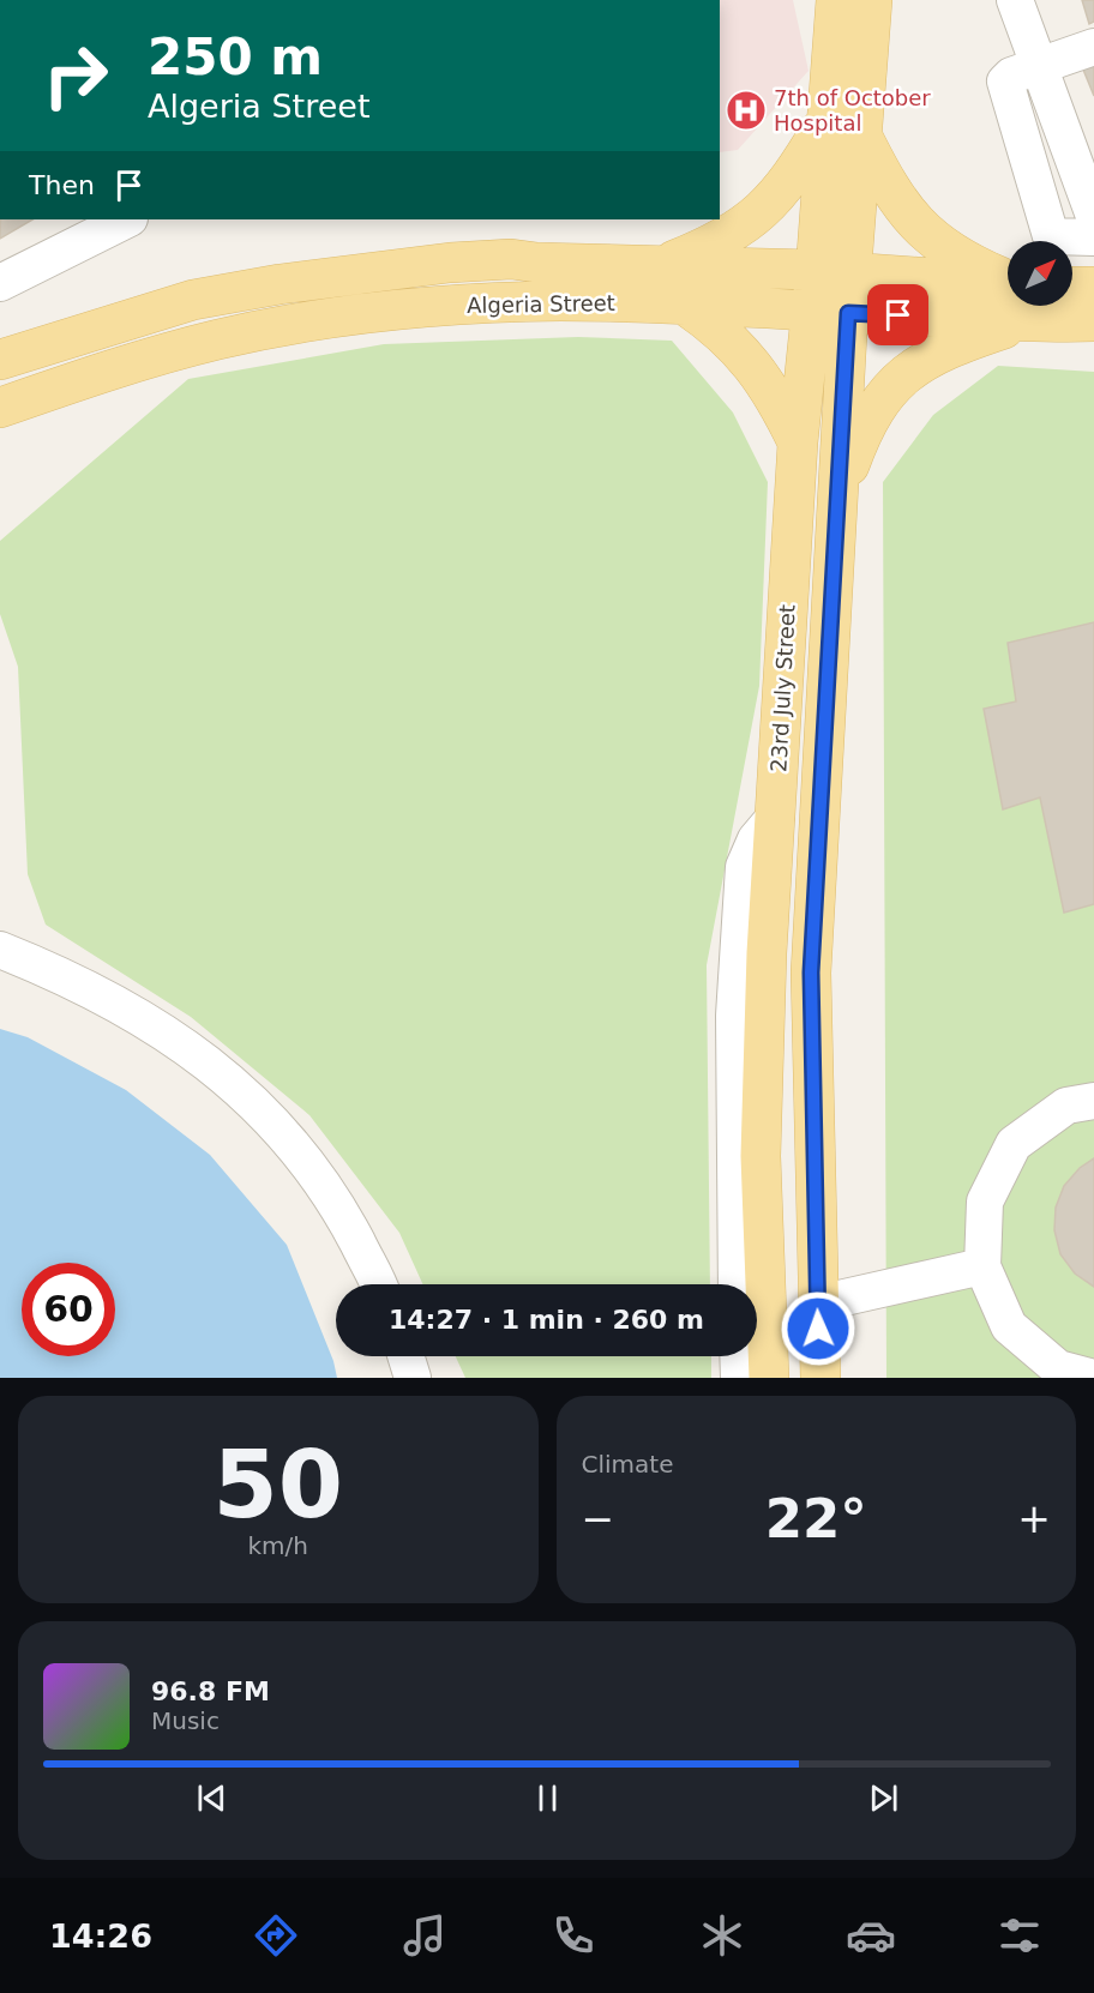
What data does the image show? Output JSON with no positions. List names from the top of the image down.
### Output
{
  "streets": {
    "main road": ["Algeria Street", "23rd July Street"]
  },
  "crossings": [
    ["Algeria Street", "23rd July Street"]
  ],
  "places": {
    "hospital": ["7th of October Hospital"]
  },
  "north": "top right",
  "page": {
    "turn": ["250 m", "Algeria Street"],
    "then": "Then",
    "limit": "60",
    "trip": "14:27 · 1 min · 260 m",
    "tile": [
      ["50", "km/h"],
      "Climate"
    ],
    "heat": ["−", "22°", "+"],
    "song": ["96.8 FM", "Music"],
    "tabs": "14:26"
  }
}
